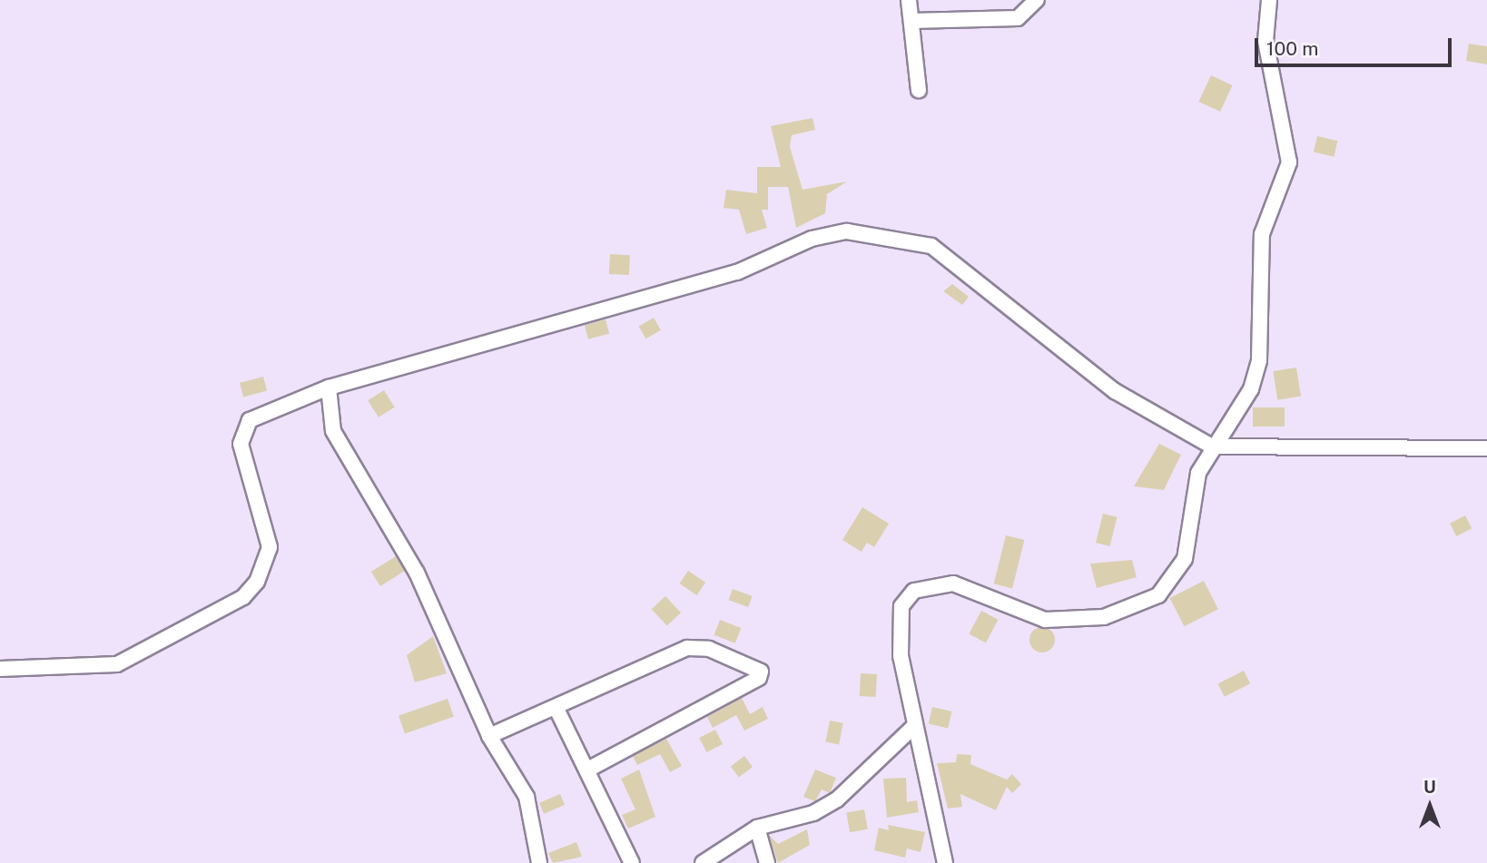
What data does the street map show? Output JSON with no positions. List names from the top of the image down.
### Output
{
  "scale_bar": "100 m",
  "north": "top"
}
